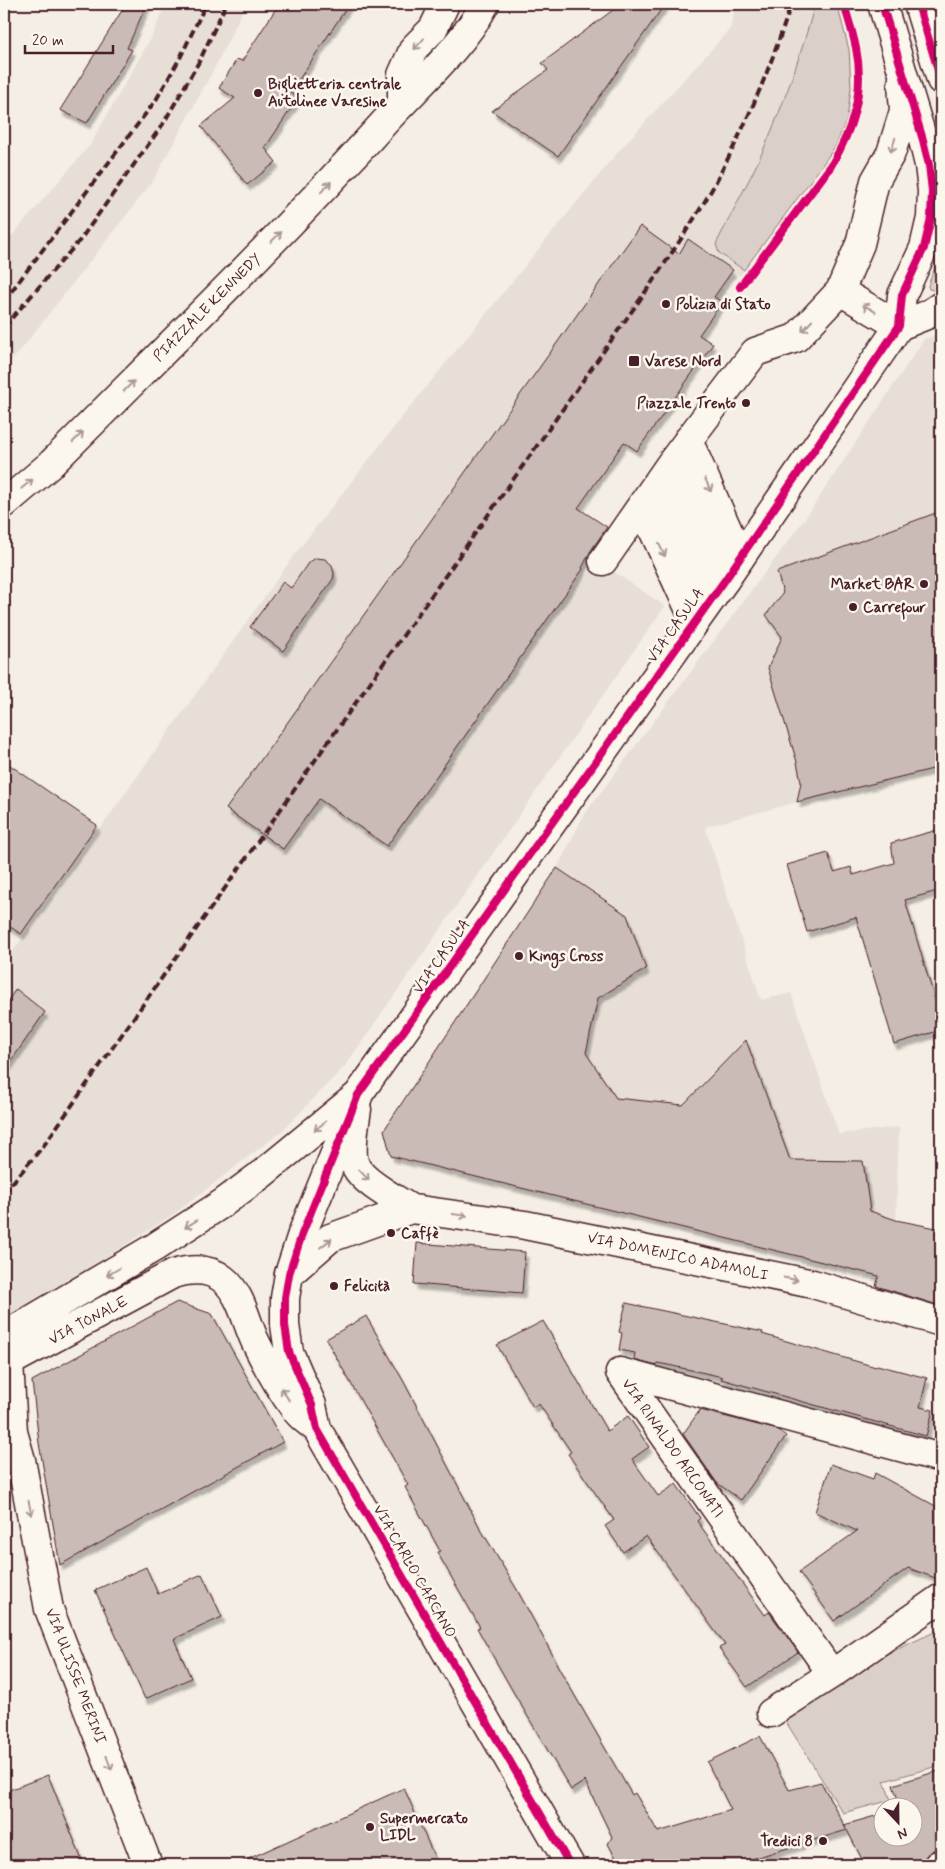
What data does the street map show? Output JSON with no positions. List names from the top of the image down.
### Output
{
  "streets": {
    "street": [
      "PIAZZALE KENNEDY",
      "VIA CASULA",
      "VIA DOMENICO ADAMOLI",
      "VIA TONALE",
      "VIA RINALDO ARCONATI",
      "VIA CARLO CARCANO",
      "VIA ULISSE MERINI"
    ]
  },
  "crossings": [
    ["VIA CASULA", "VIA DOMENICO ADAMOLI"],
    ["VIA CASULA", "VIA TONALE"],
    ["VIA CASULA", "VIA CARLO CARCANO"],
    ["VIA DOMENICO ADAMOLI", "VIA TONALE"],
    ["VIA DOMENICO ADAMOLI", "VIA CARLO CARCANO"],
    ["VIA TONALE", "VIA CARLO CARCANO"],
    ["VIA TONALE", "VIA ULISSE MERINI"]
  ],
  "one_way": [
    "PIAZZALE KENNEDY",
    "VIA DOMENICO ADAMOLI",
    "VIA TONALE",
    "VIA ULISSE MERINI"
  ],
  "places": {
    "other": [
      "Biglietteria centrale Autolinee Varesine",
      "Polizia di Stato",
      "Piazzale Trento",
      "Market BAR",
      "Carrefour",
      "Kings Cross",
      "Caffè",
      "Felicità",
      "Supermercato LIDL",
      "Tredici 8"
    ],
    "transit": ["Varese Nord"]
  },
  "scale_bar": "20 m",
  "north": "bottom"
}
